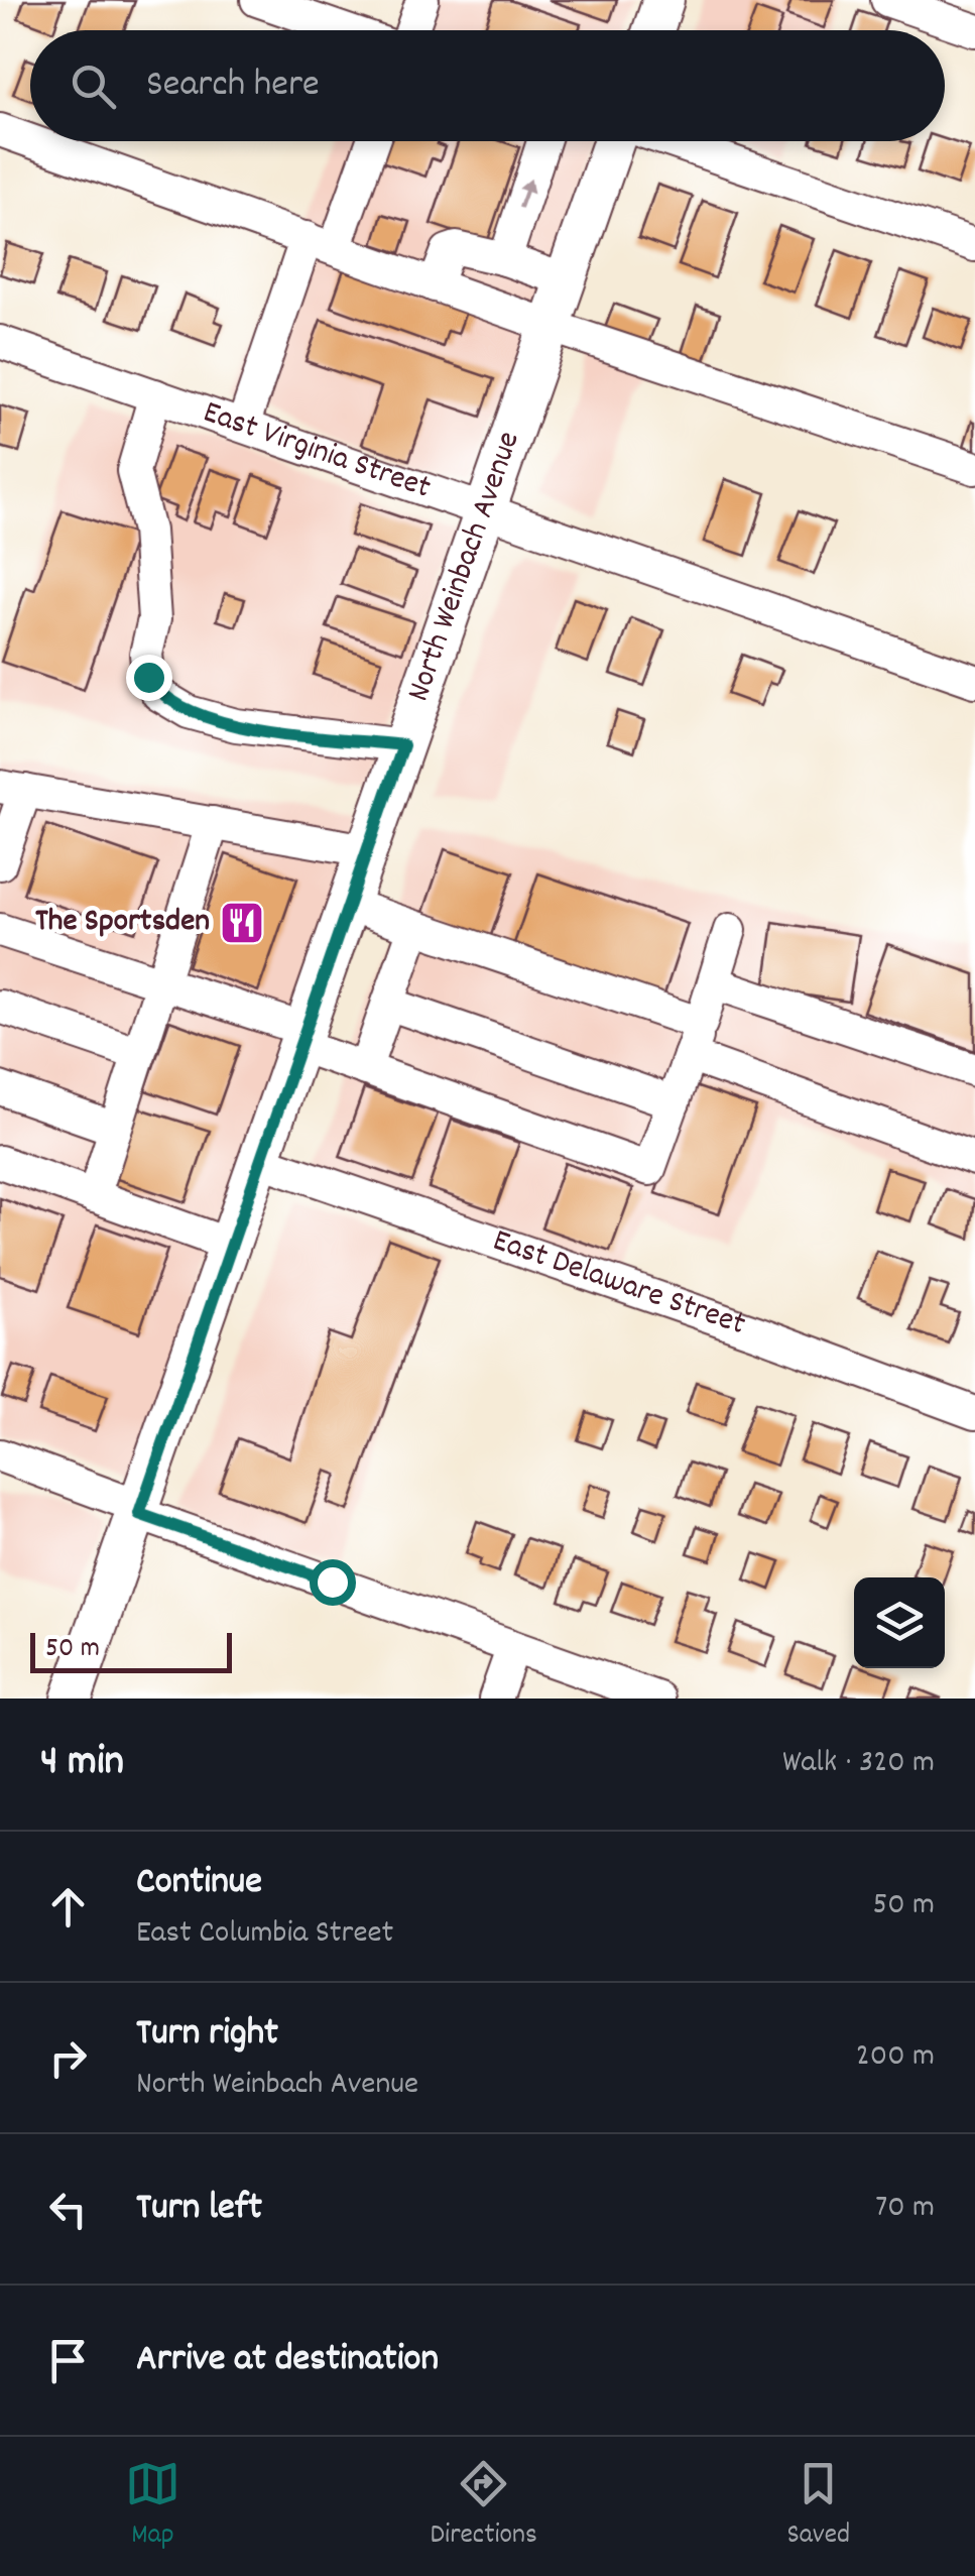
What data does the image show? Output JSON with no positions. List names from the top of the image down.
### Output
{
  "streets": {
    "main road": ["North Weinbach Avenue"],
    "street": ["East Virginia Street", "East Delaware Street"]
  },
  "crossings": [
    ["East Virginia Street", "North Weinbach Avenue"],
    ["North Weinbach Avenue", "East Delaware Street"]
  ],
  "places": {
    "restaurant": ["The Sportsden"]
  },
  "scale_bar": "50 m",
  "page": {
    "search": "Search here",
    "scale": "50 m",
    "heading": ["4 min", "Walk · 320 m"],
    "list": [
      ["Continue", "East Columbia Street", "50 m"],
      ["Turn right", "North Weinbach Avenue", "200 m"],
      ["Turn left", "70 m"],
      "Arrive at destination"
    ],
    "nav": ["Map", "Directions", "Saved"]
  }
}
